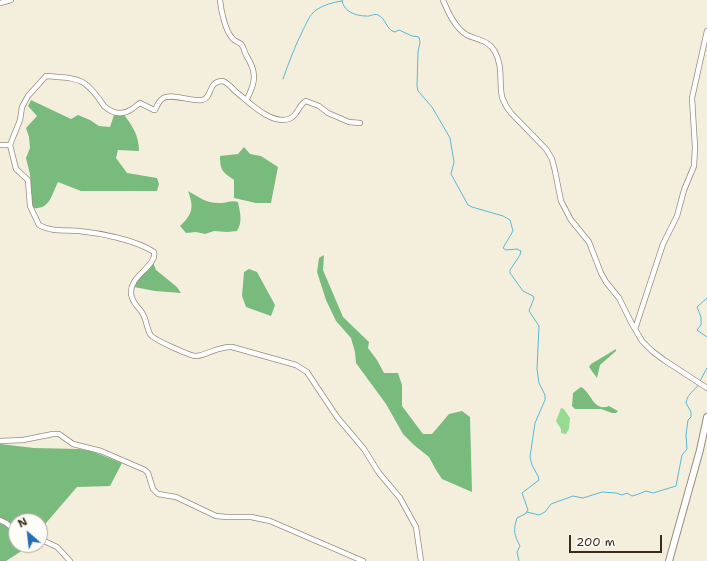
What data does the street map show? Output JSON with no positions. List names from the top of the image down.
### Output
{
  "scale_bar": "200 m",
  "north": "top left"
}
